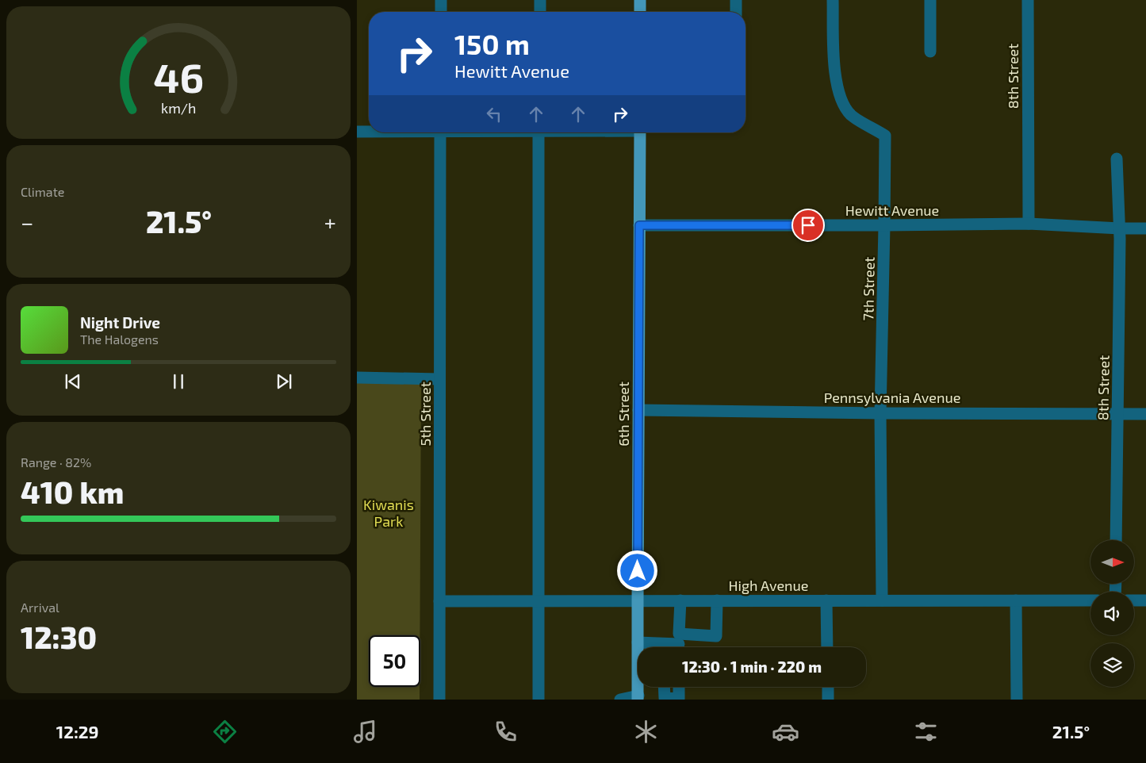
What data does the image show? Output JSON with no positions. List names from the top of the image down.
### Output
{
  "streets": {
    "main road": ["6th Street"],
    "street": [
      "8th Street",
      "Hewitt Avenue",
      "7th Street",
      "Pennsylvania Avenue",
      "5th Street",
      "High Avenue"
    ]
  },
  "crossings": [
    ["8th Street", "Hewitt Avenue"],
    ["8th Street", "Pennsylvania Avenue"],
    ["Hewitt Avenue", "7th Street"],
    ["Hewitt Avenue", "6th Street"],
    ["7th Street", "Pennsylvania Avenue"],
    ["7th Street", "High Avenue"],
    ["Pennsylvania Avenue", "6th Street"],
    ["5th Street", "High Avenue"],
    ["6th Street", "High Avenue"]
  ],
  "parks": ["Kiwanis Park"],
  "north": "right",
  "page": {
    "turn": ["150 m", "Hewitt Avenue"],
    "tile": [
      "Climate",
      ["Range · 82%", "410 km"],
      ["Arrival", "12:30"]
    ],
    "heat": ["−", "21.5°", "+"],
    "song": ["Night Drive", "The Halogens"],
    "limit": "50",
    "trip": "12:30 · 1 min · 220 m",
    "tabs": ["12:29", "21.5°"],
    "gauge": ["46", "km/h"]
  }
}
